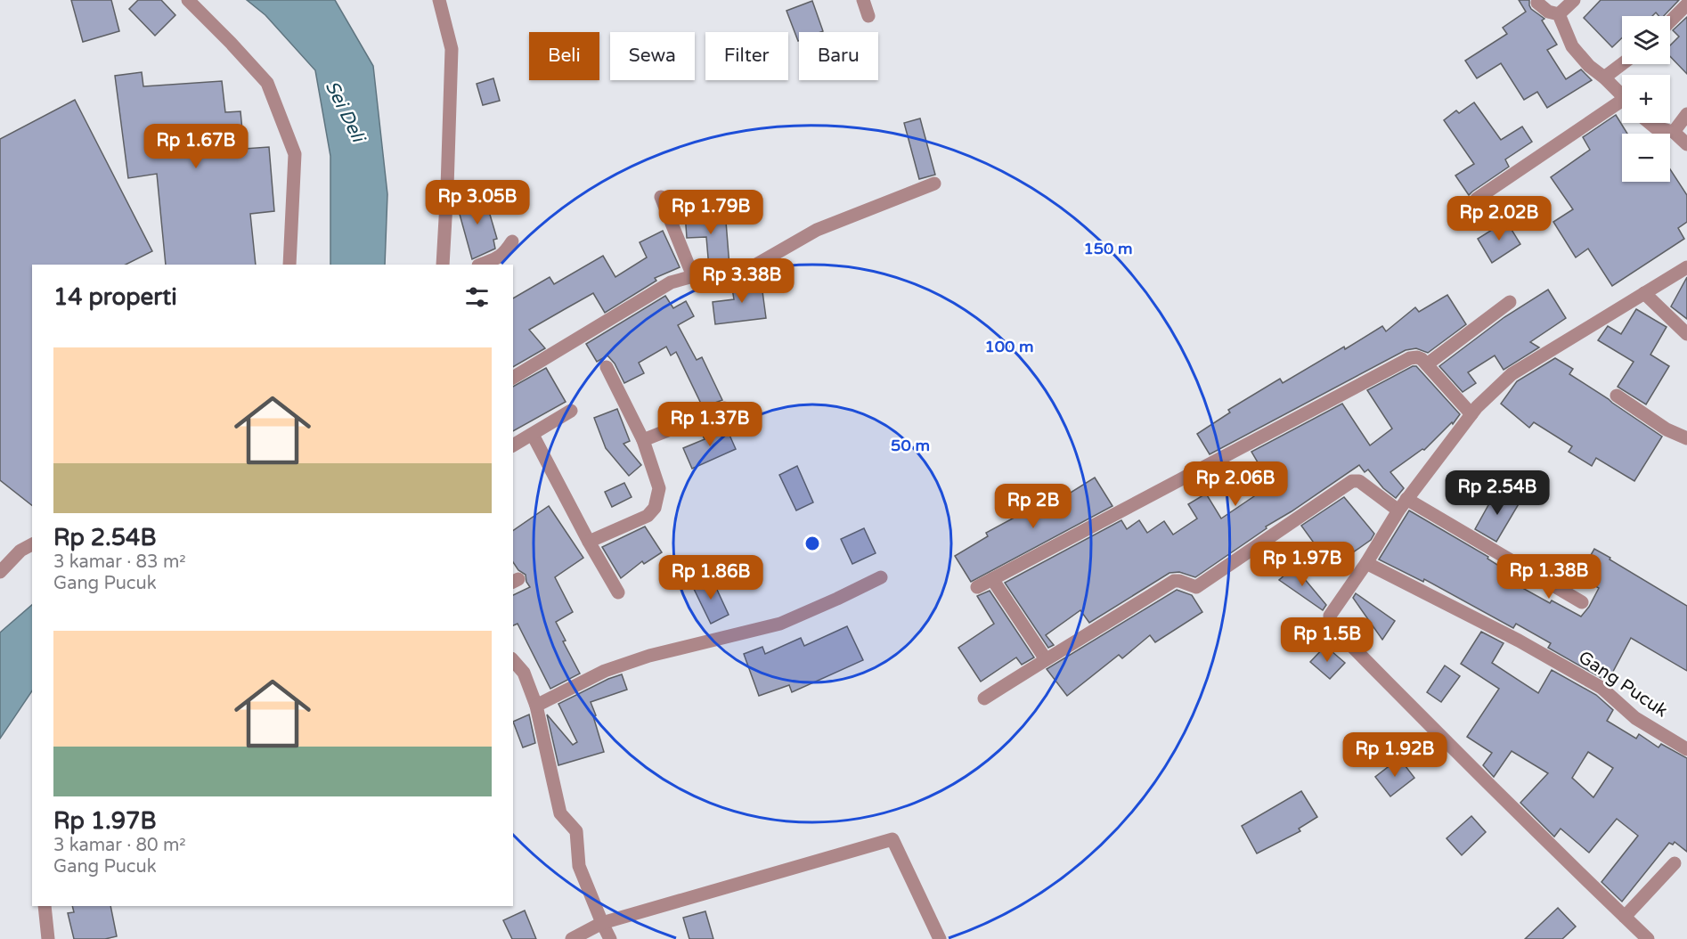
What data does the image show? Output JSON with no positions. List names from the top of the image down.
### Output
{
  "streets": {
    "street": ["Gang Pucuk"]
  },
  "water": ["Sei Deli"],
  "page": {
    "map_buttons": ["+", "−"],
    "chip": [
      "Beli",
      "Sewa",
      "Filter",
      "Baru"
    ],
    "price": [
      "Rp 1.67B",
      "Rp 3.05B",
      "Rp 1.79B",
      "Rp 2.02B",
      "Rp 3.38B",
      "Rp 1.37B",
      "Rp 2.06B",
      "Rp 2.54B",
      "Rp 2B",
      "Rp 1.97B",
      "Rp 1.38B",
      "Rp 1.86B",
      "Rp 1.5B",
      "Rp 1.92B"
    ],
    "heading": "14 properti",
    "list": [
      {
        "name": "Rp 2.54B",
        "note": "3 kamar · 83 m² · Gang Pucuk"
      },
      {
        "name": "Rp 1.97B",
        "note": "3 kamar · 80 m² · Gang Pucuk"
      }
    ]
  },
  "rings": ["150 m", "100 m", "50 m"]
}
